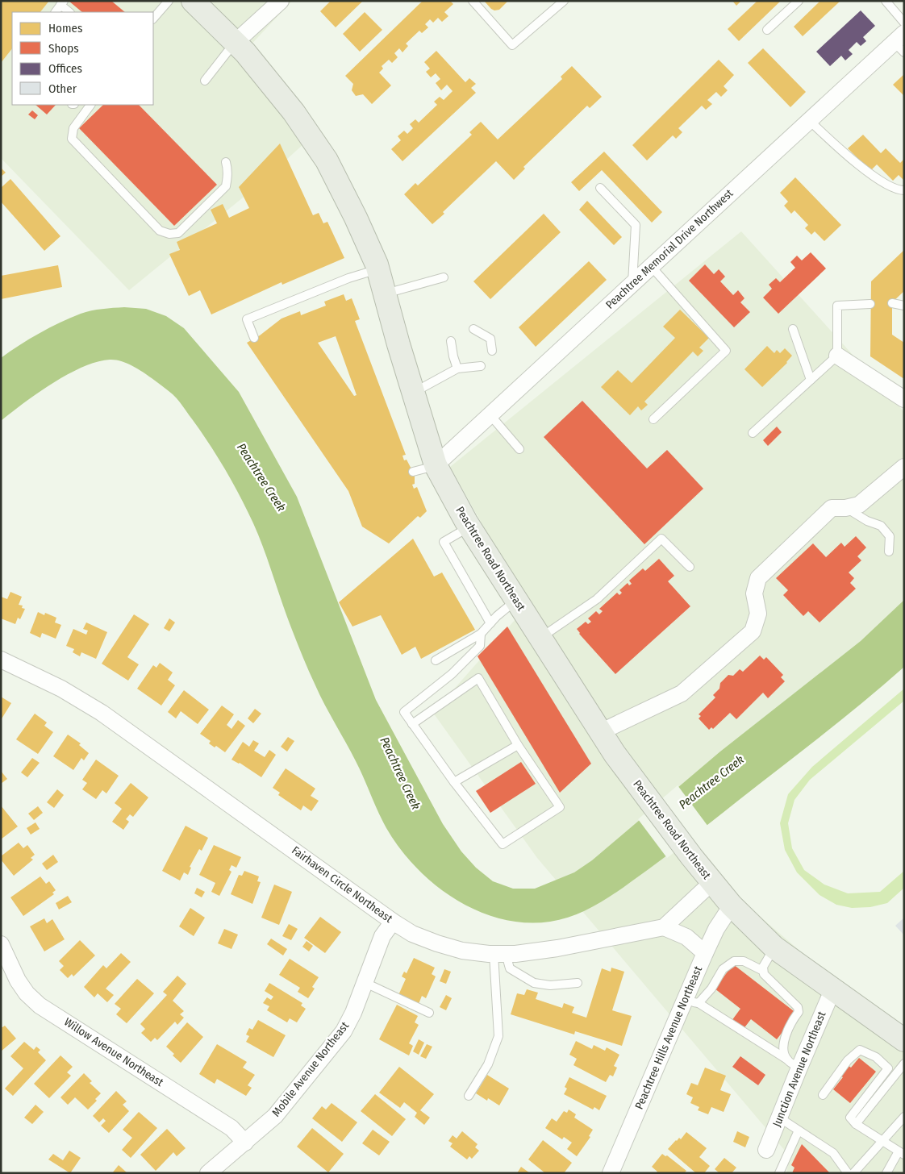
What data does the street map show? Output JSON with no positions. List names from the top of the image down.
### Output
{
  "streets": {
    "highway": ["Peachtree Road Northeast"],
    "street": [
      "Peachtree Memorial Drive Northwest",
      "Fairhaven Circle Northeast",
      "Peachtree Hills Avenue Northeast",
      "Willow Avenue Northeast",
      "Mobile Avenue Northeast",
      "Junction Avenue Northeast"
    ]
  },
  "crossings": [
    ["Peachtree Memorial Drive Northwest", "Peachtree Road Northeast"],
    ["Peachtree Road Northeast", "Peachtree Hills Avenue Northeast"],
    ["Peachtree Road Northeast", "Junction Avenue Northeast"],
    ["Fairhaven Circle Northeast", "Mobile Avenue Northeast"],
    ["Willow Avenue Northeast", "Mobile Avenue Northeast"]
  ],
  "water": ["Peachtree Creek"],
  "legend": [
    "Homes",
    "Shops",
    "Offices",
    "Other"
  ]
}
